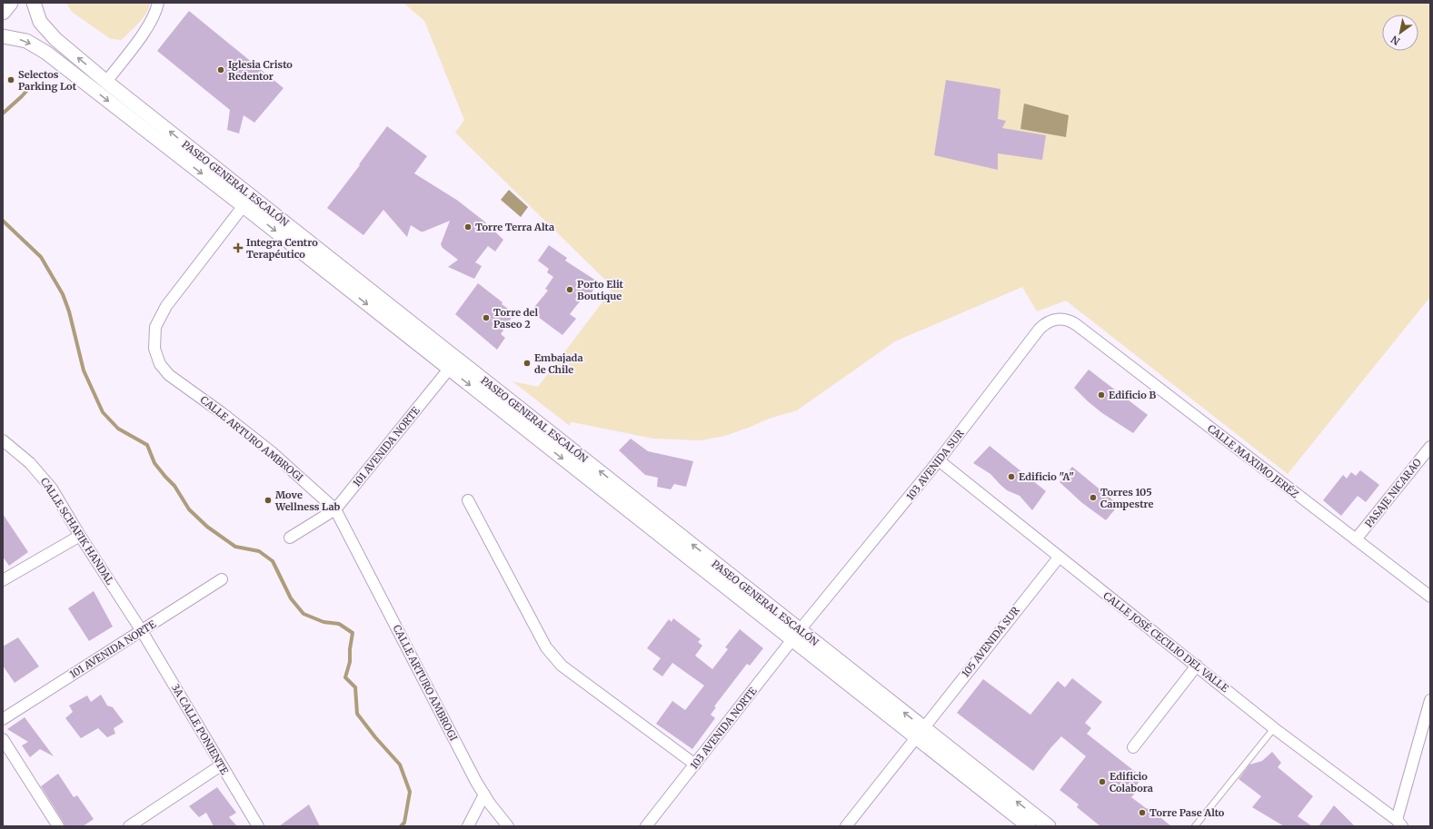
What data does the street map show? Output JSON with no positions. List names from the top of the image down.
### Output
{
  "streets": {
    "street": [
      "PASEO GENERAL ESCALÓN",
      "CALLE ARTURO AMBROGI",
      "101 AVENIDA NORTE",
      "CALLE MAXIMO JERÉZ",
      "103 AVENIDA SUR",
      "PASAJE NICARAO",
      "CALLE SCHAFIK HANDAL",
      "105 AVENIDA SUR",
      "CALLE JOSÉ CECILIO DEL VALLE",
      "103 AVENIDA NORTE",
      "3A CALLE PONIENTE"
    ]
  },
  "crossings": [
    ["PASEO GENERAL ESCALÓN", "CALLE ARTURO AMBROGI"],
    ["PASEO GENERAL ESCALÓN", "101 AVENIDA NORTE"],
    ["PASEO GENERAL ESCALÓN", "103 AVENIDA SUR"],
    ["PASEO GENERAL ESCALÓN", "105 AVENIDA SUR"],
    ["PASEO GENERAL ESCALÓN", "103 AVENIDA NORTE"],
    ["CALLE ARTURO AMBROGI", "101 AVENIDA NORTE"],
    ["101 AVENIDA NORTE", "CALLE SCHAFIK HANDAL"],
    ["101 AVENIDA NORTE", "3A CALLE PONIENTE"],
    ["CALLE MAXIMO JERÉZ", "103 AVENIDA SUR"],
    ["CALLE MAXIMO JERÉZ", "PASAJE NICARAO"],
    ["103 AVENIDA SUR", "CALLE JOSÉ CECILIO DEL VALLE"],
    ["103 AVENIDA SUR", "103 AVENIDA NORTE"],
    ["CALLE SCHAFIK HANDAL", "3A CALLE PONIENTE"],
    ["105 AVENIDA SUR", "CALLE JOSÉ CECILIO DEL VALLE"]
  ],
  "places": {
    "other": [
      "Iglesia Cristo Redentor",
      "Selectos Parking Lot",
      "Torre Terra Alta",
      "Porto Elit Boutique",
      "Torre del Paseo 2",
      "Embajada de Chile",
      "Edificio B",
      "Edificio \"A\"",
      "Torres 105 Campestre",
      "Move Wellness Lab",
      "Edificio Colabora",
      "Torre Pase Alto"
    ],
    "health": ["Integra Centro Terapéutico"]
  },
  "north": "bottom left"
}
